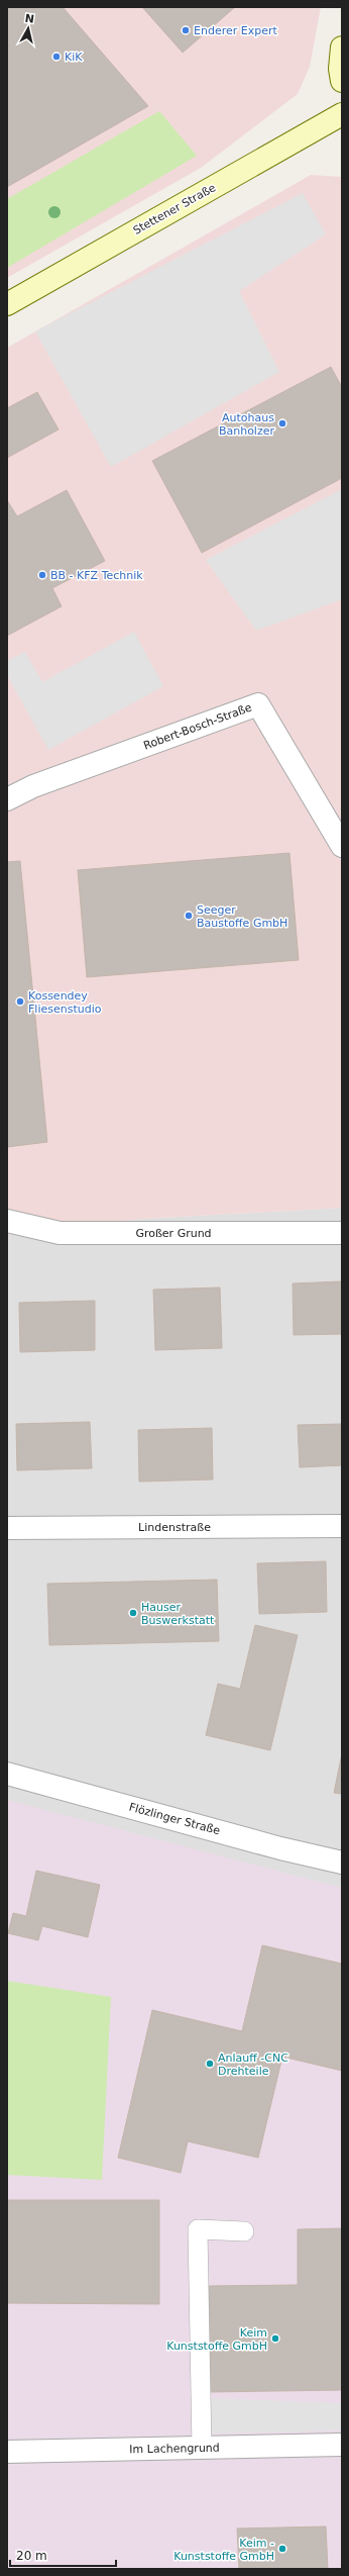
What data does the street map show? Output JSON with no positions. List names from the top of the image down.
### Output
{
  "streets": {
    "street": [
      "Stettener Straße",
      "Robert-Bosch-Straße",
      "Großer Grund",
      "Lindenstraße",
      "Flözlinger Straße",
      "Im Lachengrund"
    ]
  },
  "places": [
    "Enderer Expert",
    "KiK",
    "Autohaus Banholzer",
    "BB - KFZ Technik",
    "Seeger Baustoffe GmbH",
    "Kossendey Fliesenstudio",
    "Hauser Buswerkstatt",
    "Anlauff -CNC Drehteile",
    "Keim Kunststoffe GmbH",
    "Keim - Kunststoffe GmbH"
  ],
  "scale_bar": "20 m",
  "north": "top"
}
